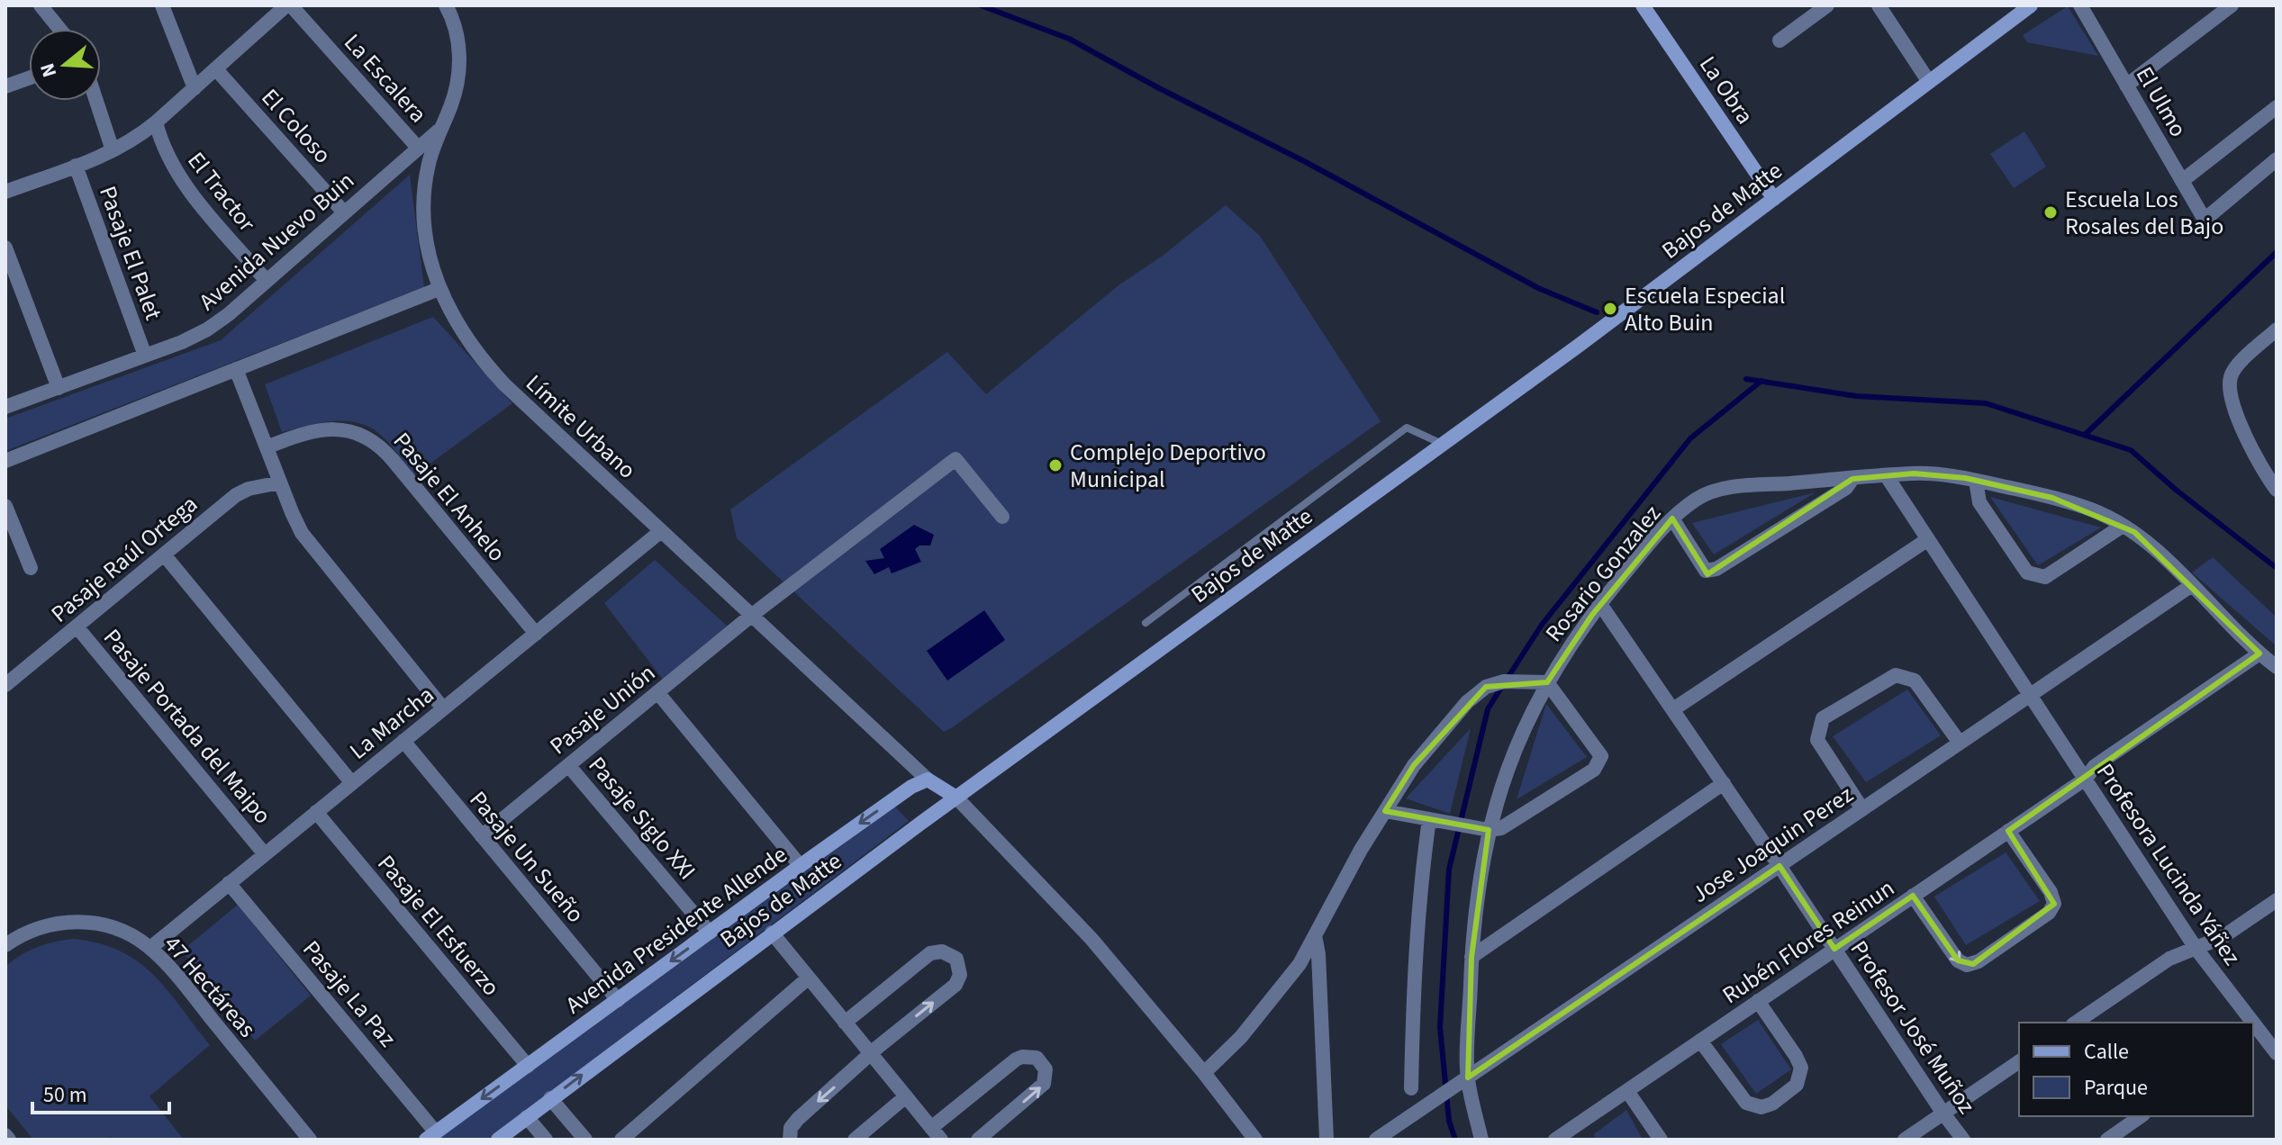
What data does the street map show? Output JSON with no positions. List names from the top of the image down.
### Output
{
  "streets": {
    "main road": ["La Obra", "Bajos de Matte", "Avenida Presidente Allende"],
    "street": [
      "La Escalera",
      "El Ulmo",
      "El Coloso",
      "El Tractor",
      "Avenida Nuevo Buin",
      "Pasaje El Palet",
      "Límite Urbano",
      "Pasaje El Anhelo",
      "Pasaje Raúl Ortega",
      "Rosario Gonzalez",
      "Pasaje Unión",
      "La Marcha",
      "Pasaje Portada del Maipo",
      "Pasaje Siglo XXI",
      "Jose Joaquin Perez",
      "Pasaje Un Sueño",
      "Profesora Lucinda Yáñez",
      "Pasaje El Esfuerzo",
      "Rubén Flores Reinun",
      "47 Hectáreas",
      "Pasaje La Paz",
      "Profesor José Muñoz"
    ]
  },
  "crossings": [
    ["La Escalera", "Avenida Nuevo Buin"],
    ["La Obra", "Bajos de Matte"],
    ["El Coloso", "Avenida Nuevo Buin"],
    ["El Tractor", "Avenida Nuevo Buin"],
    ["Avenida Nuevo Buin", "Pasaje El Palet"],
    ["Avenida Nuevo Buin", "Límite Urbano"],
    ["Límite Urbano", "Pasaje Unión"],
    ["Límite Urbano", "La Marcha"],
    ["Límite Urbano", "Avenida Presidente Allende"],
    ["Pasaje El Anhelo", "La Marcha"],
    ["Pasaje Raúl Ortega", "Pasaje Portada del Maipo"],
    ["Rosario Gonzalez", "Jose Joaquin Perez"],
    ["Rosario Gonzalez", "Profesora Lucinda Yáñez"],
    ["Rosario Gonzalez", "Rubén Flores Reinun"],
    ["Rosario Gonzalez", "Profesor José Muñoz"],
    ["Pasaje Unión", "Pasaje Siglo XXI"],
    ["Pasaje Unión", "Pasaje Un Sueño"],
    ["La Marcha", "Pasaje Portada del Maipo"],
    ["La Marcha", "Pasaje Un Sueño"],
    ["La Marcha", "Pasaje El Esfuerzo"],
    ["La Marcha", "47 Hectáreas"],
    ["La Marcha", "Pasaje La Paz"],
    ["Pasaje Siglo XXI", "Avenida Presidente Allende"],
    ["Jose Joaquin Perez", "Profesora Lucinda Yáñez"],
    ["Jose Joaquin Perez", "Profesor José Muñoz"],
    ["Pasaje Un Sueño", "Avenida Presidente Allende"],
    ["Profesora Lucinda Yáñez", "Rubén Flores Reinun"],
    ["Pasaje El Esfuerzo", "Avenida Presidente Allende"],
    ["Avenida Presidente Allende", "Pasaje La Paz"],
    ["Rubén Flores Reinun", "Profesor José Muñoz"]
  ],
  "one_way": ["Avenida Presidente Allende"],
  "places": ["Escuela Los Rosales del Bajo", "Escuela Especial Alto Buin", "Complejo Deportivo Municipal"],
  "legend": ["Calle", "Parque"],
  "scale_bar": "50 m",
  "north": "left"
}
